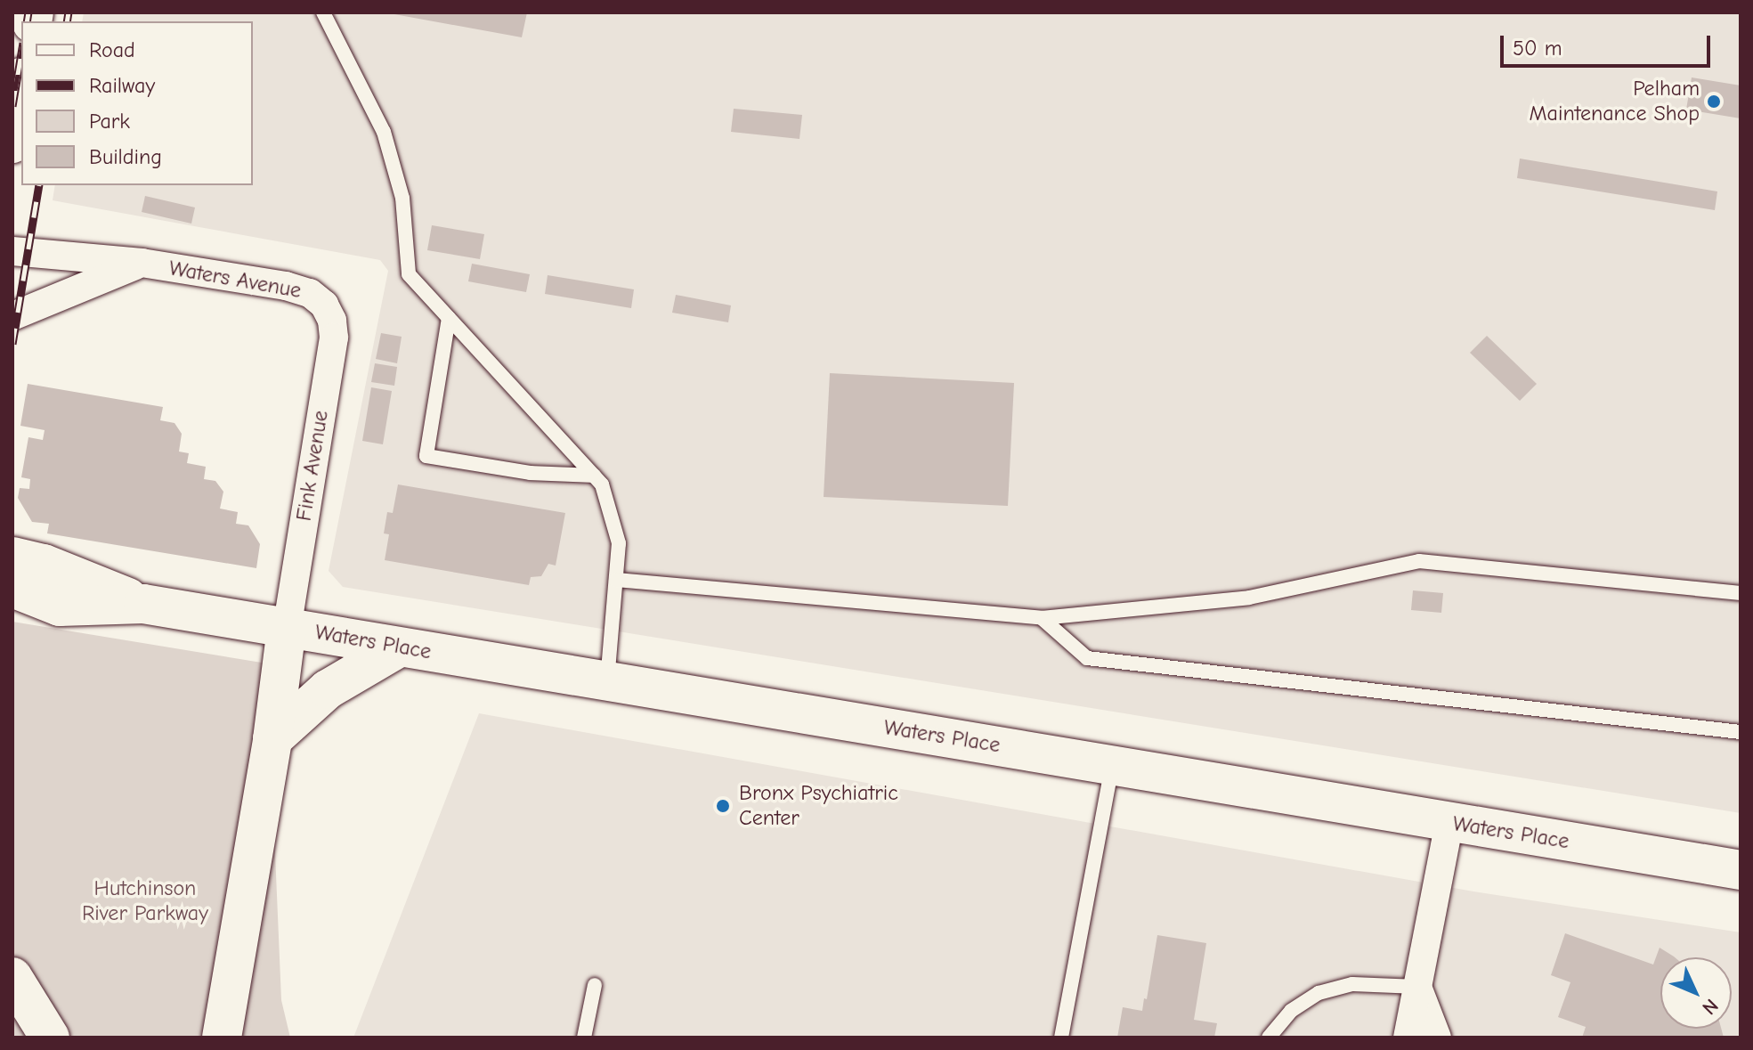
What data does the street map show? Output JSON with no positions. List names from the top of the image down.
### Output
{
  "streets": {
    "main road": ["Waters Place"],
    "street": ["Waters Avenue", "Fink Avenue"]
  },
  "crossings": [
    ["Waters Avenue", "Fink Avenue"],
    ["Fink Avenue", "Waters Place"]
  ],
  "parks": ["Hutchinson River Parkway"],
  "places": ["Pelham Maintenance Shop", "Bronx Psychiatric Center"],
  "legend": [
    "Road",
    "Railway",
    "Park",
    "Building"
  ],
  "scale_bar": "50 m",
  "north": "bottom right"
}
